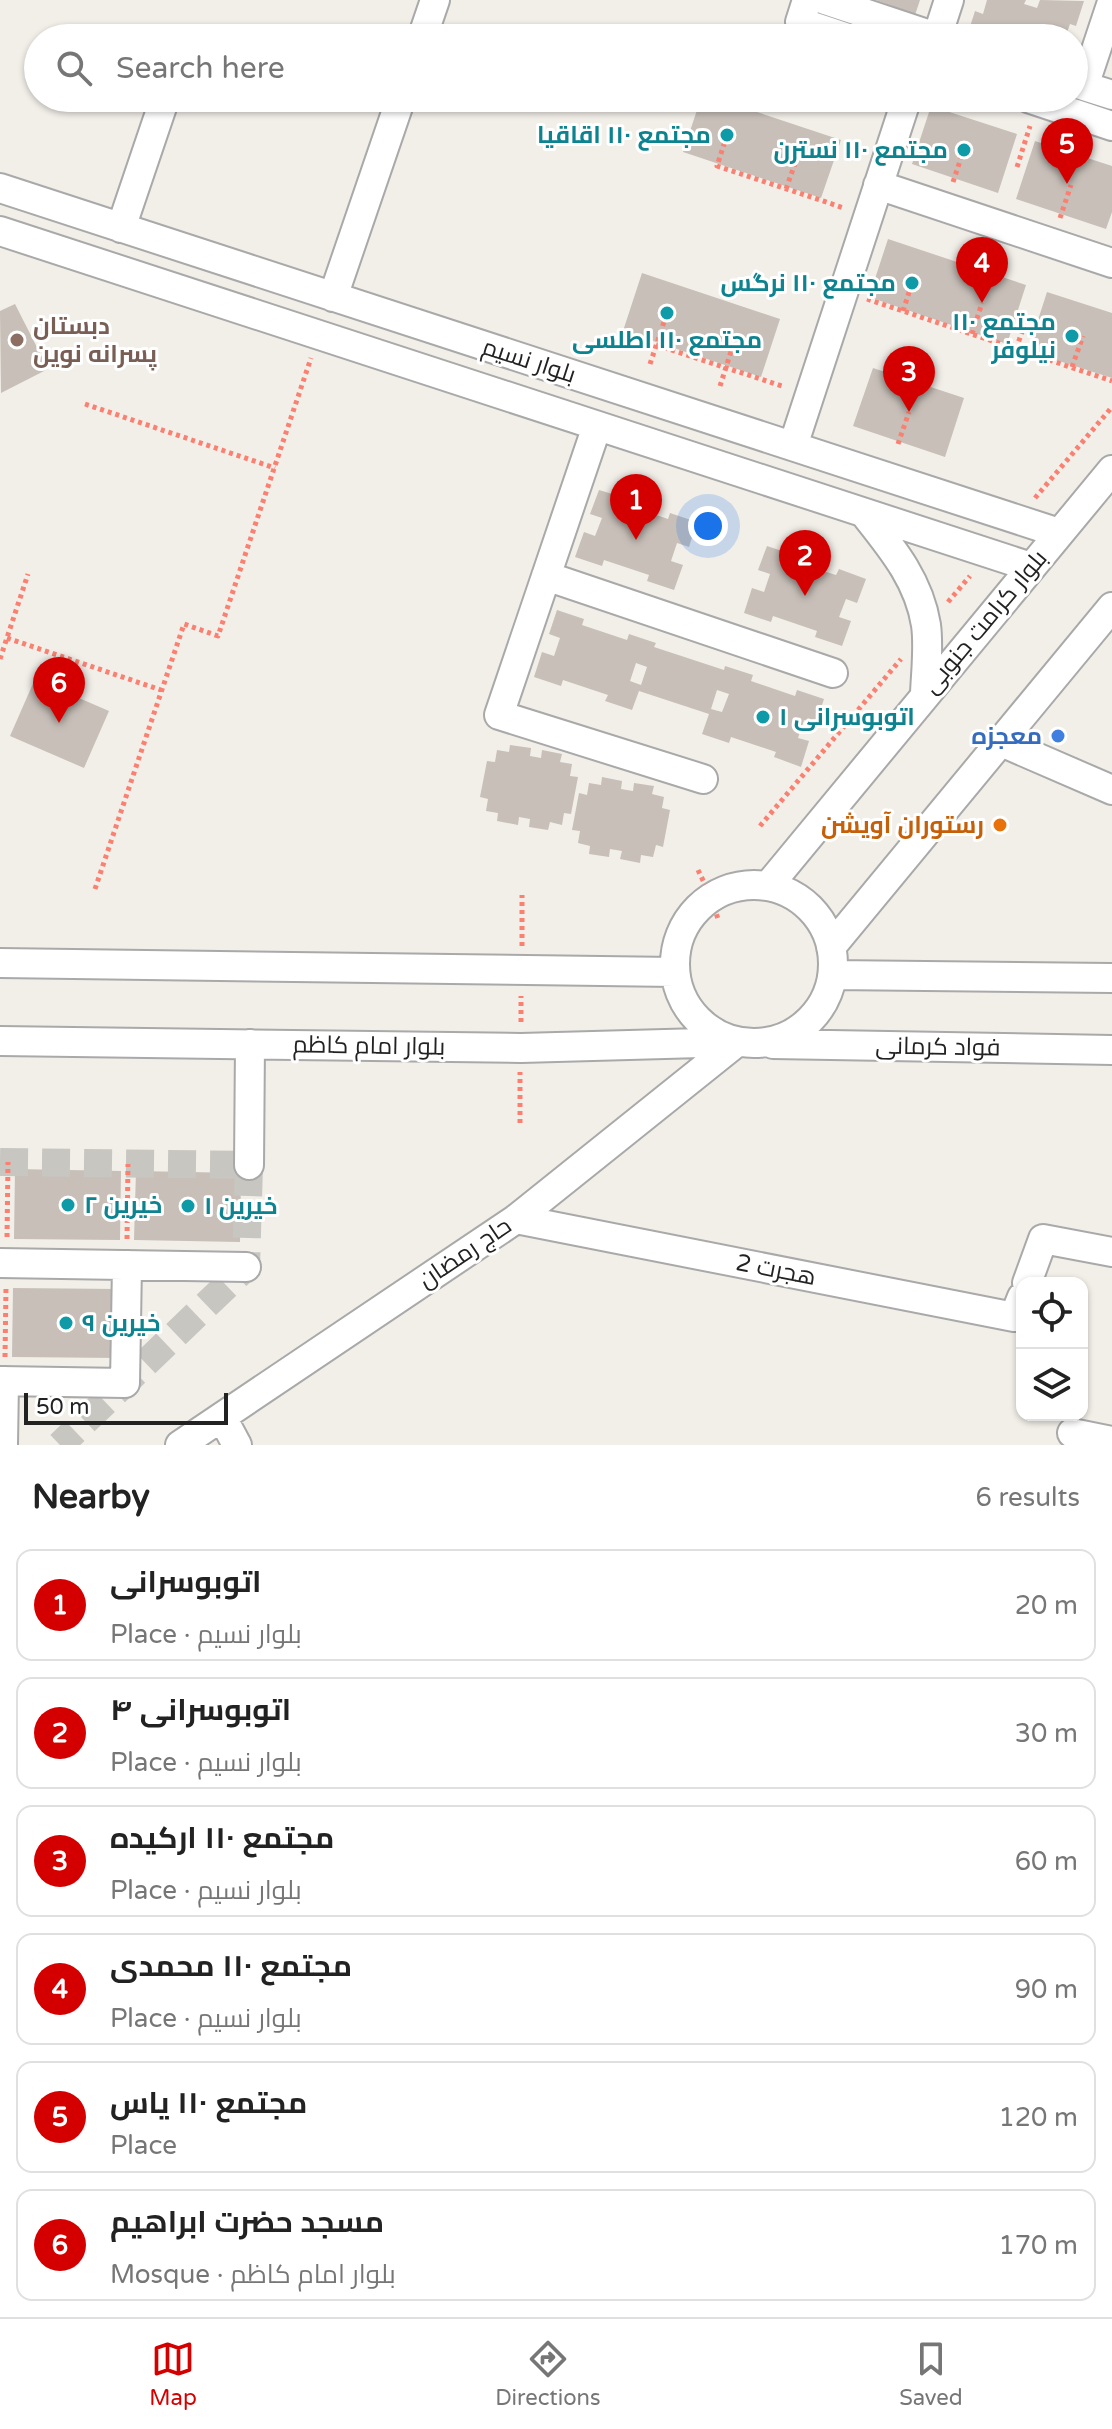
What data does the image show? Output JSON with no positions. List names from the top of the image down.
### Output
{
  "streets": {
    "street": [
      "بلوار نسیم",
      "بلوار کرامت جنوبی",
      "بلوار امام کاظم",
      "فواد کرمانی",
      "حاج رمضان",
      "هجرت 2"
    ]
  },
  "crossings": [
    ["بلوار نسیم", "بلوار کرامت جنوبی"],
    ["بلوار کرامت جنوبی", "بلوار امام کاظم"],
    ["بلوار کرامت جنوبی", "فواد کرمانی"],
    ["بلوار کرامت جنوبی", "حاج رمضان"],
    ["بلوار امام کاظم", "فواد کرمانی"],
    ["بلوار امام کاظم", "حاج رمضان"],
    ["فواد کرمانی", "حاج رمضان"],
    ["حاج رمضان", "هجرت 2"]
  ],
  "places": [
    "مجتمع ۱۱۰ اقاقیا",
    "مجتمع ۱۱۰ نسترن",
    "مجتمع ۱۱۰ نرگس",
    "مجتمع ۱۱۰ اطلسی",
    "مجتمع ۱۱۰ نیلوفر",
    "دبستان پسرانه نوین",
    "اتوبوسرانی ۱",
    "معجزه",
    "رستوران آویشن",
    "خیرین ۲",
    "خیرین ۱",
    "خیرین ۹"
  ],
  "scale_bar": "50 m",
  "page": {
    "search": "Search here",
    "pins": [
      "5",
      "4",
      "3",
      "1",
      "2",
      "6"
    ],
    "scale": "50 m",
    "heading": ["Nearby", "6 results"],
    "list": [
      {
        "mark": "1",
        "name": "اتوبوسرانی",
        "note": "Place · بلوار نسیم",
        "value": "20 m"
      },
      {
        "mark": "2",
        "name": "اتوبوسرانی ۴",
        "note": "Place · بلوار نسیم",
        "value": "30 m"
      },
      {
        "mark": "3",
        "name": "مجتمع ۱۱۰ ارکیده",
        "note": "Place · بلوار نسیم",
        "value": "60 m"
      },
      {
        "mark": "4",
        "name": "مجتمع ۱۱۰ محمدی",
        "note": "Place · بلوار نسیم",
        "value": "90 m"
      },
      {
        "mark": "5",
        "name": "مجتمع ۱۱۰ یاس",
        "note": "Place",
        "value": "120 m"
      },
      {
        "mark": "6",
        "name": "مسجد حضرت ابراهیم",
        "note": "Mosque · بلوار امام کاظم",
        "value": "170 m"
      }
    ],
    "nav": ["Map", "Directions", "Saved"]
  }
}
